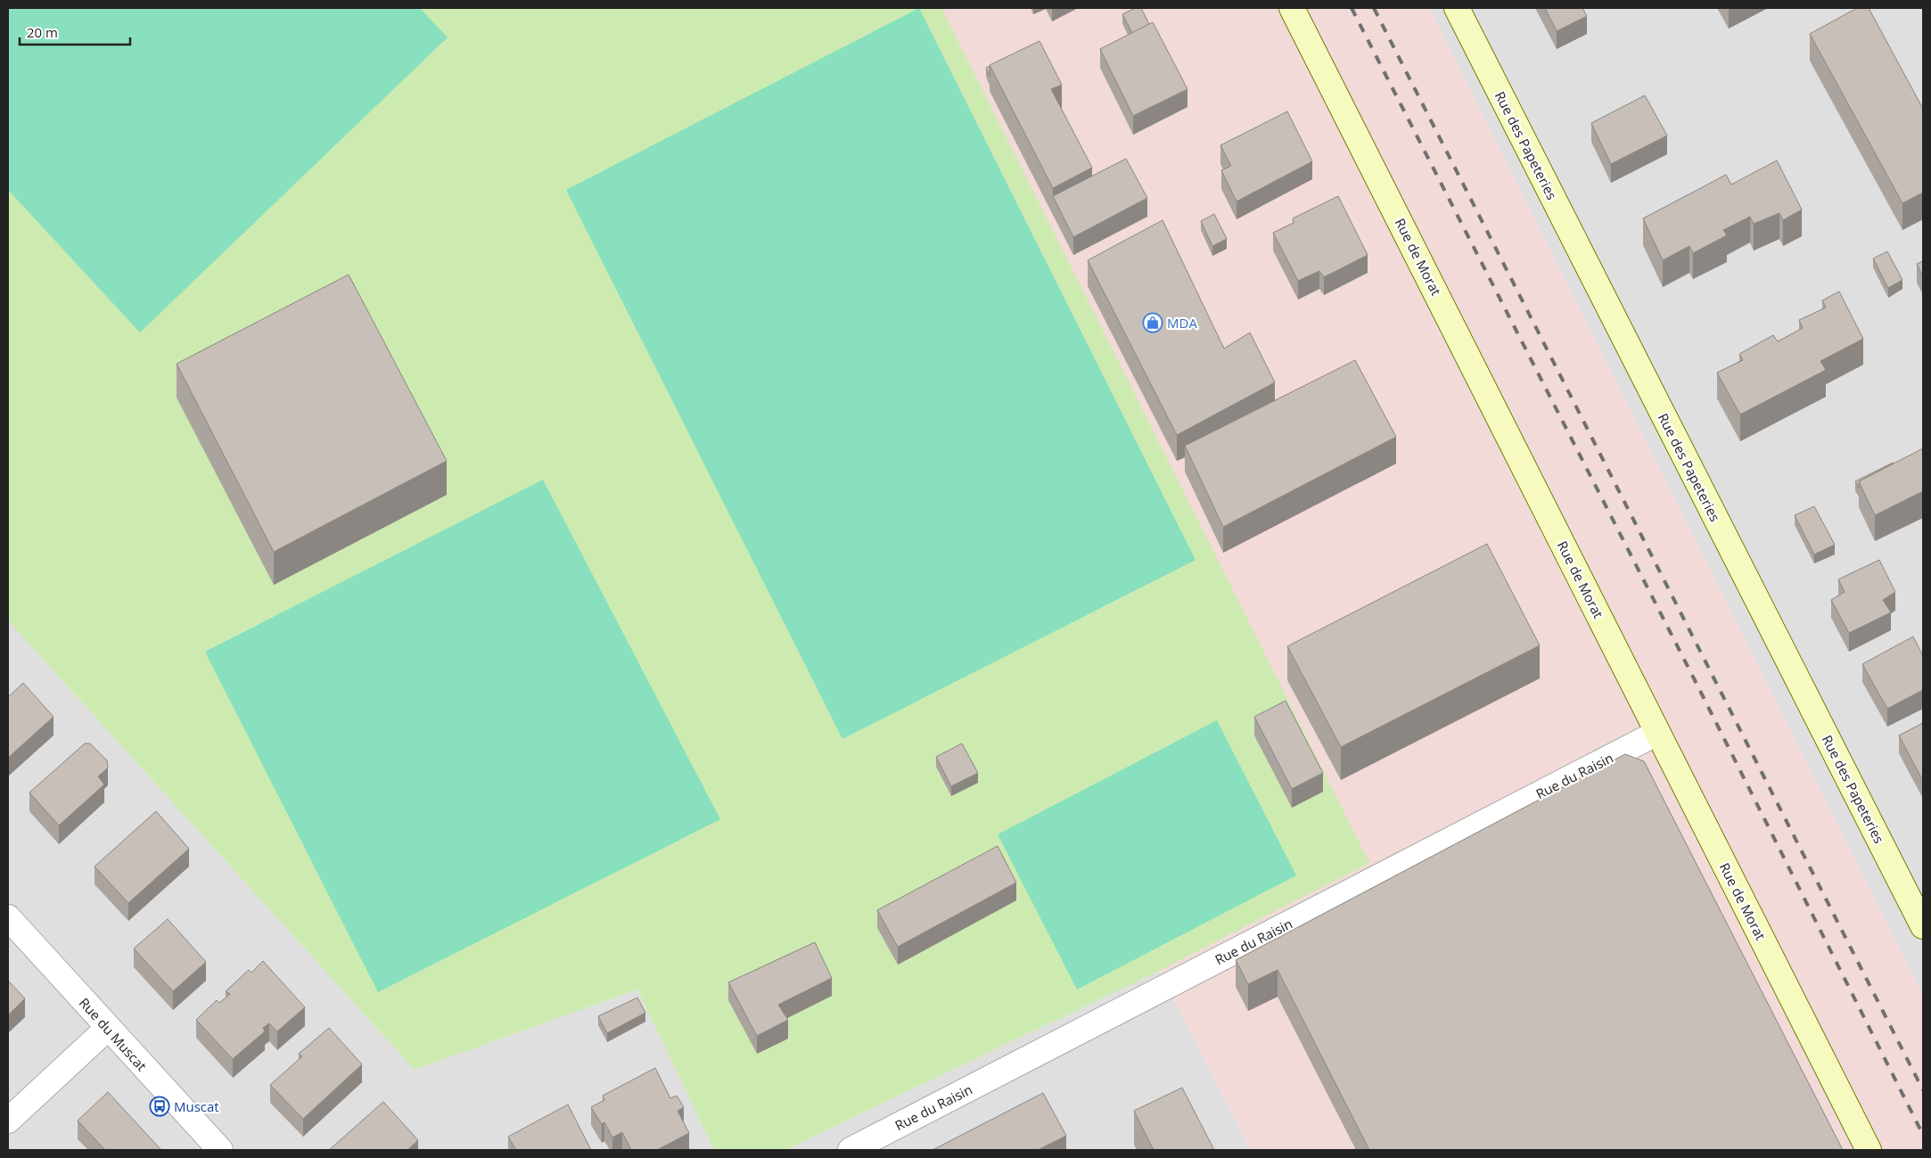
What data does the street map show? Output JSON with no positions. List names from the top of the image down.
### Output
{
  "streets": {
    "street": [
      "Rue des Papeteries",
      "Rue de Morat",
      "Rue du Raisin",
      "Rue du Muscat"
    ]
  },
  "crossings": [
    ["Rue de Morat", "Rue du Raisin"]
  ],
  "places": {
    "shop": ["MDA"],
    "bus stop": ["Muscat"]
  },
  "scale_bar": "20 m"
}
